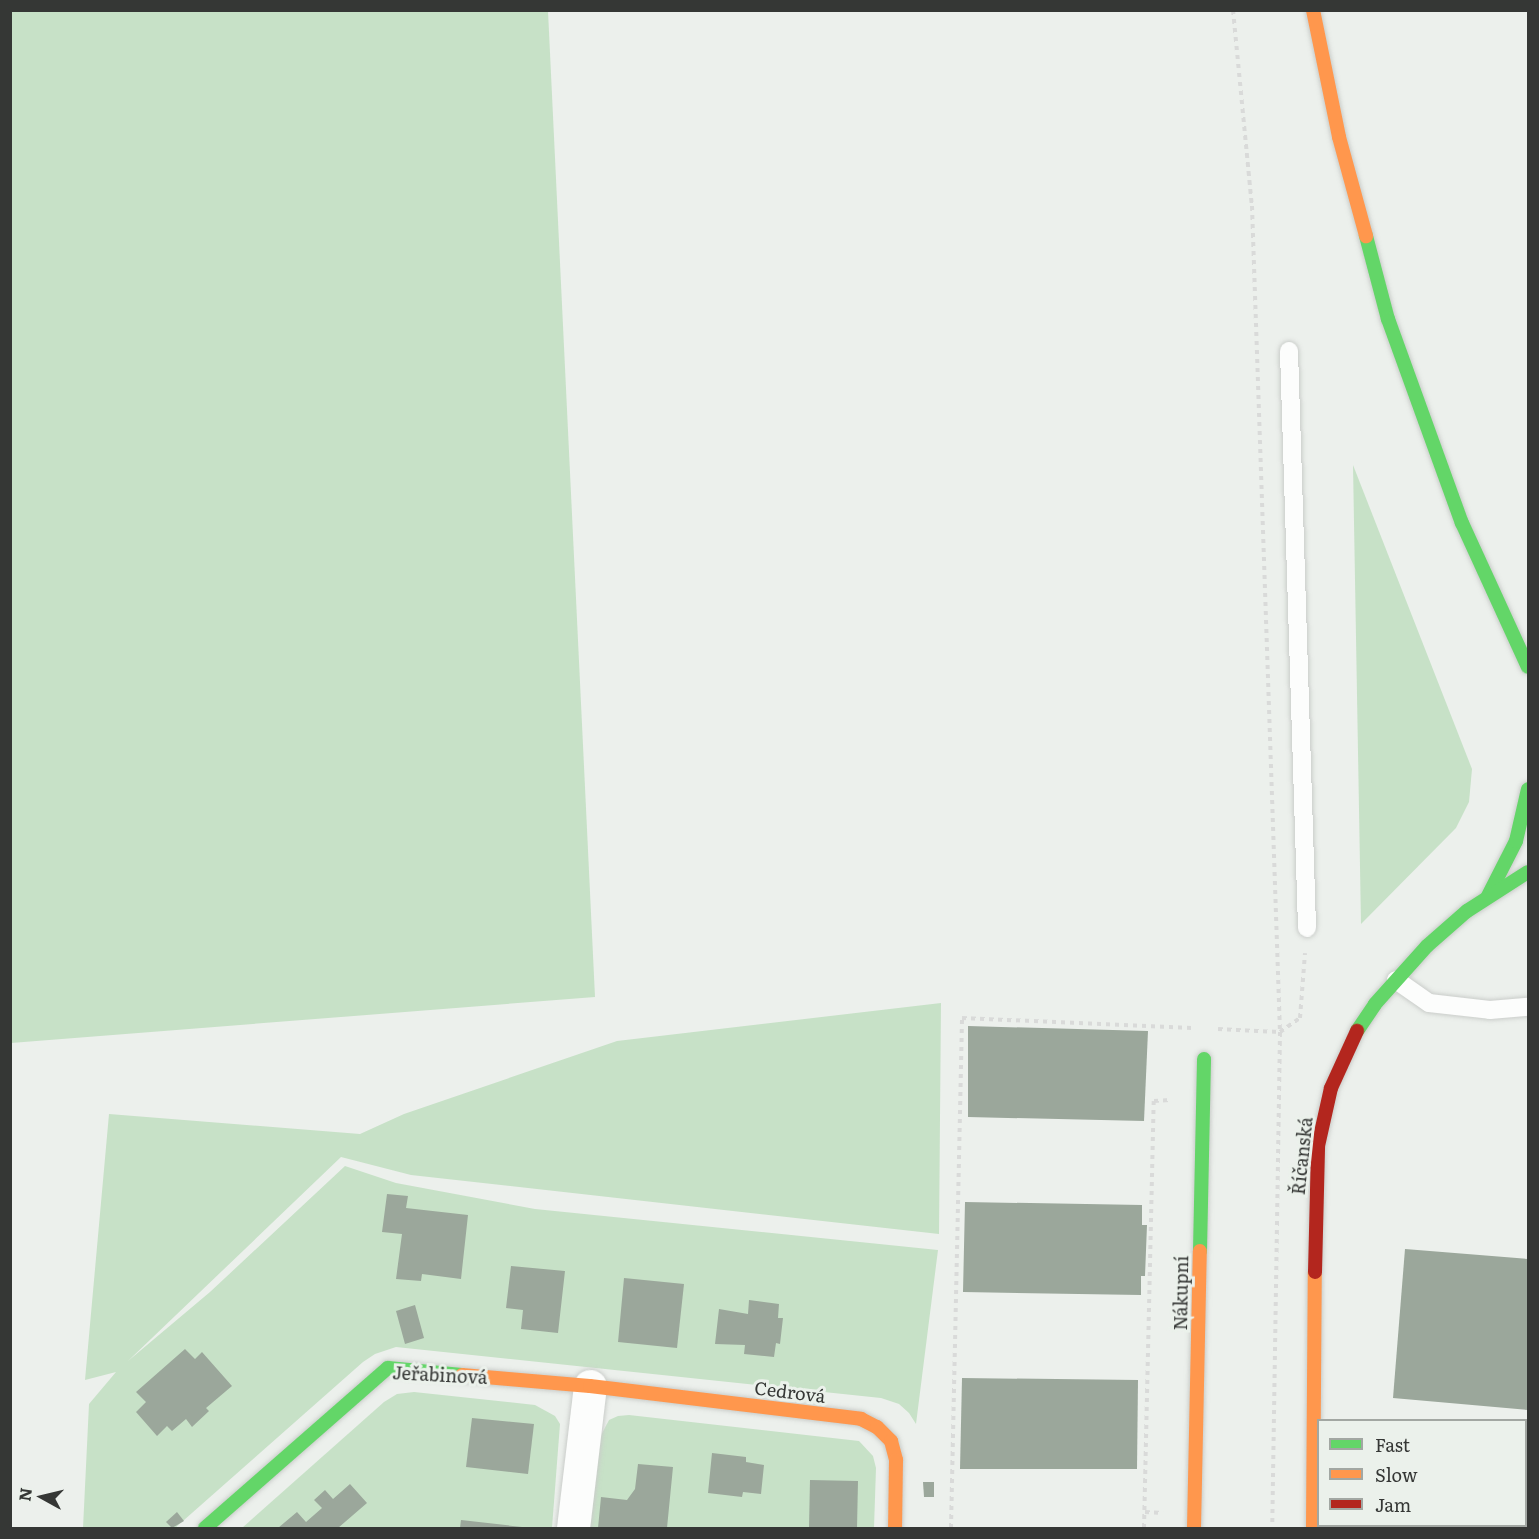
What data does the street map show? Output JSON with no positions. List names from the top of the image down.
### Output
{
  "streets": {
    "main road": [
      "Říčanská",
      "Nákupní",
      "Jeřabinová",
      "Cedrová"
    ]
  },
  "crossings": [
    ["Jeřabinová", "Cedrová"]
  ],
  "legend": ["Fast", "Slow", "Jam"],
  "north": "left"
}
